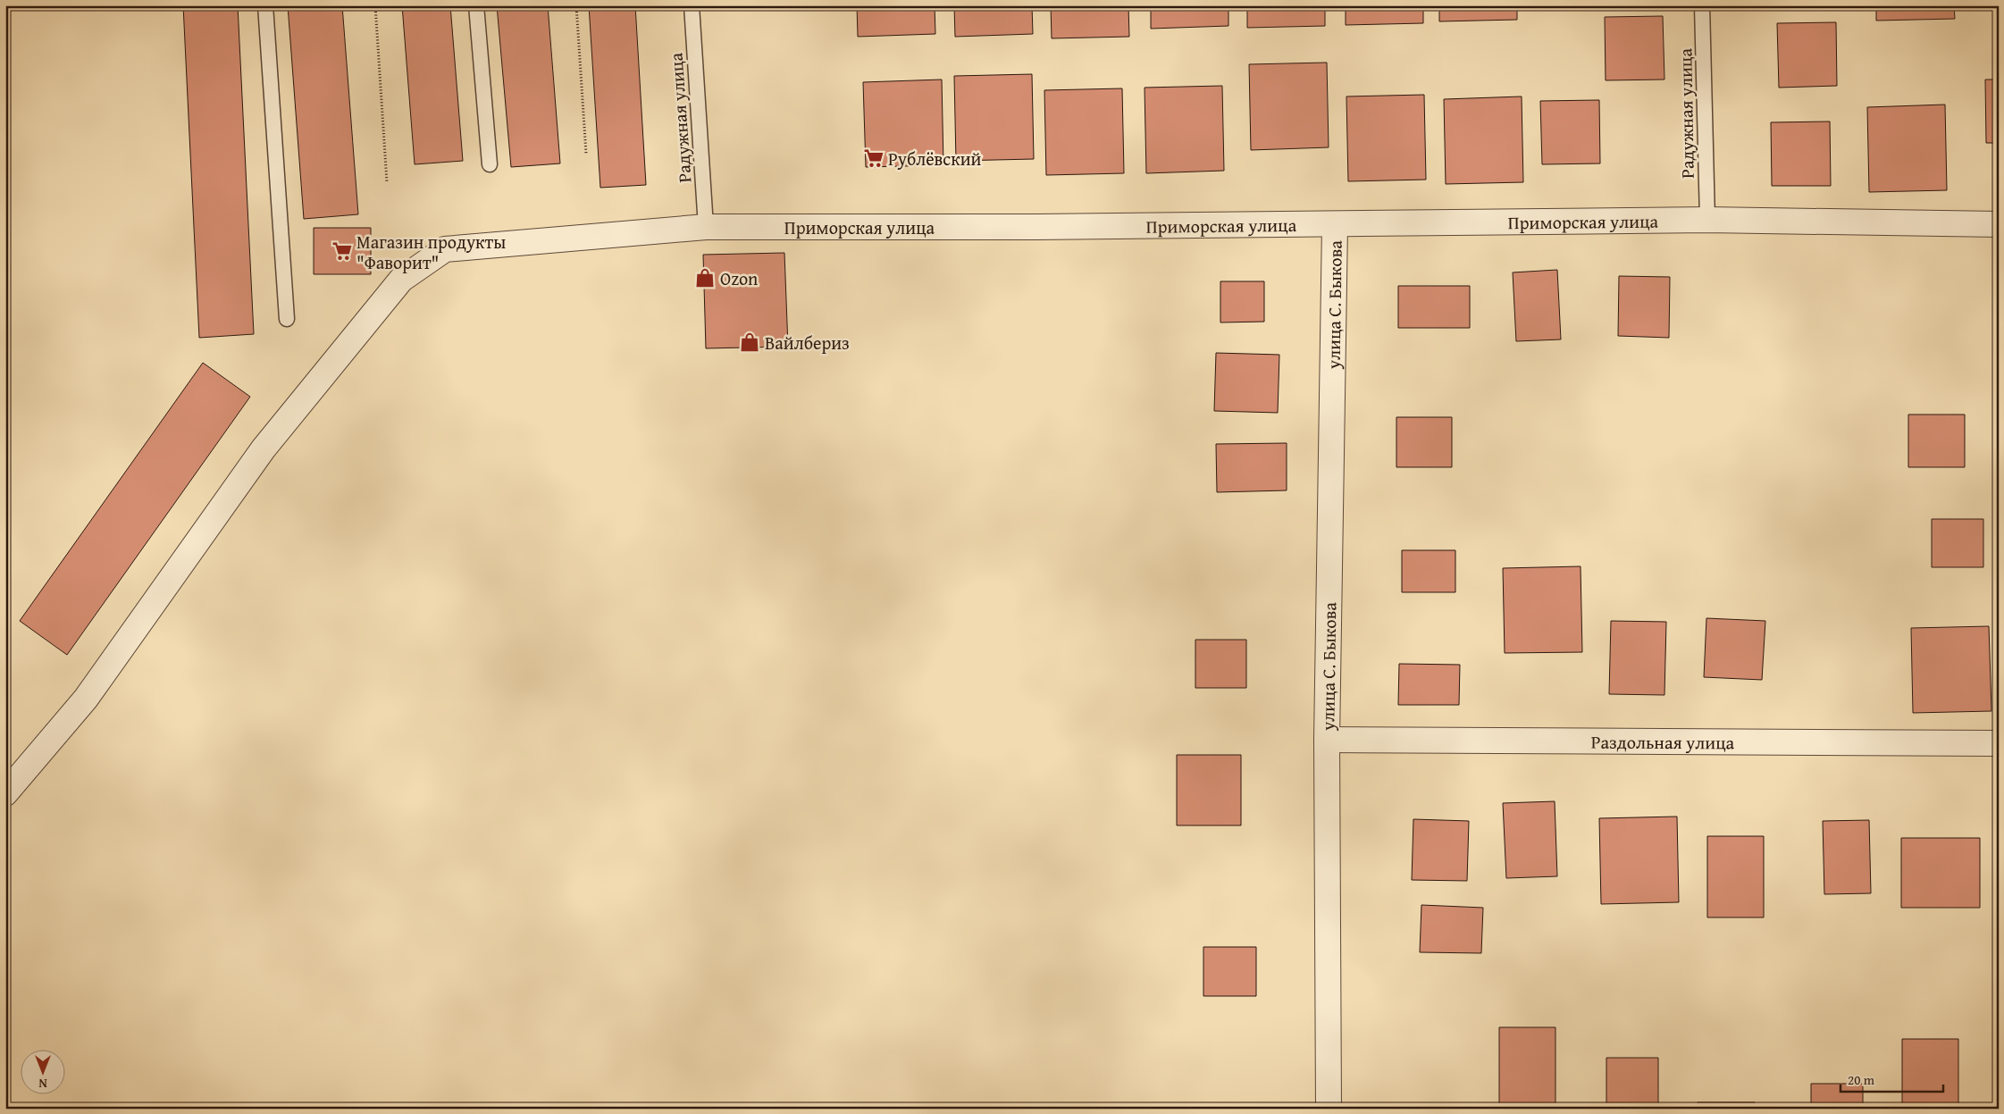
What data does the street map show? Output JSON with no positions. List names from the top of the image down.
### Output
{
  "streets": {
    "street": ["Приморская улица", "улица С. Быкова", "Раздольная улица"],
    "lane": ["Радужная улица"]
  },
  "crossings": [
    ["Радужная улица", "Приморская улица"],
    ["Приморская улица", "улица С. Быкова"],
    ["улица С. Быкова", "Раздольная улица"]
  ],
  "places": {
    "supermarket": ["Рублёвский", "Магазин продукты \"Фаворит\""],
    "shop": ["Ozon", "Вайлбериз"]
  },
  "scale_bar": "20 m",
  "north": "bottom"
}
